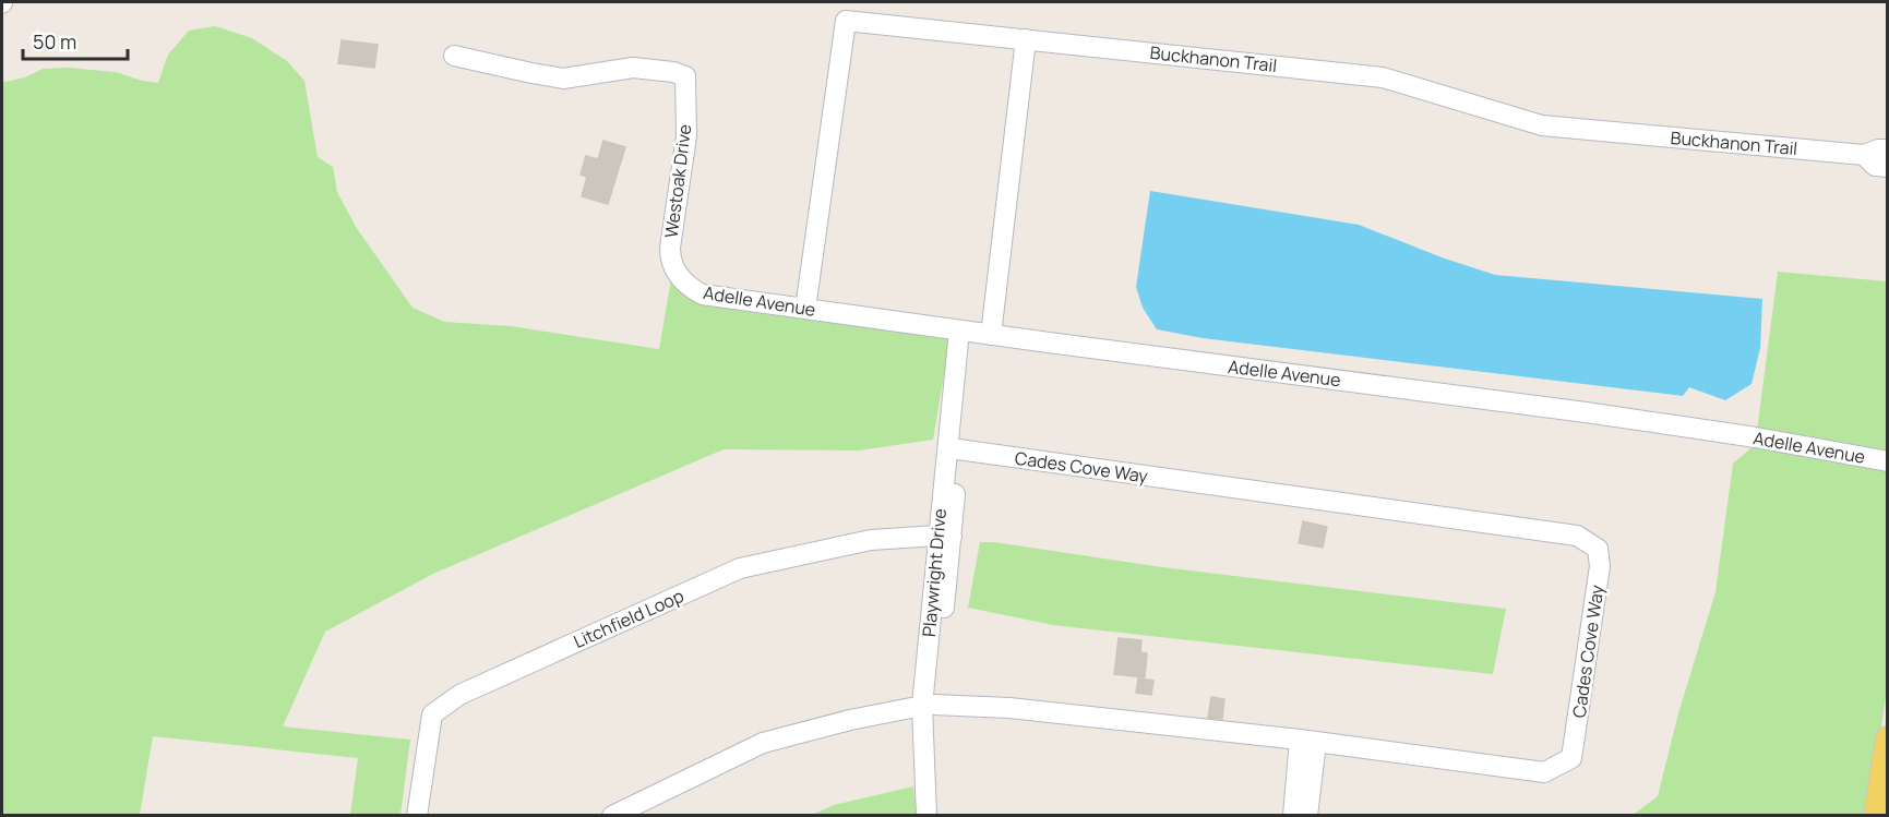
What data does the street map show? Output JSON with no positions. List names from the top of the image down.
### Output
{
  "streets": {
    "street": [
      "Buckhanon Trail",
      "Westoak Drive",
      "Adelle Avenue",
      "Cades Cove Way",
      "Playwright Drive",
      "Litchfield Loop"
    ]
  },
  "crossings": [
    ["Buckhanon Trail", "Adelle Avenue"],
    ["Buckhanon Trail", "Playwright Drive"],
    ["Westoak Drive", "Adelle Avenue"],
    ["Adelle Avenue", "Playwright Drive"],
    ["Cades Cove Way", "Playwright Drive"],
    ["Playwright Drive", "Litchfield Loop"]
  ],
  "scale_bar": "50 m"
}
